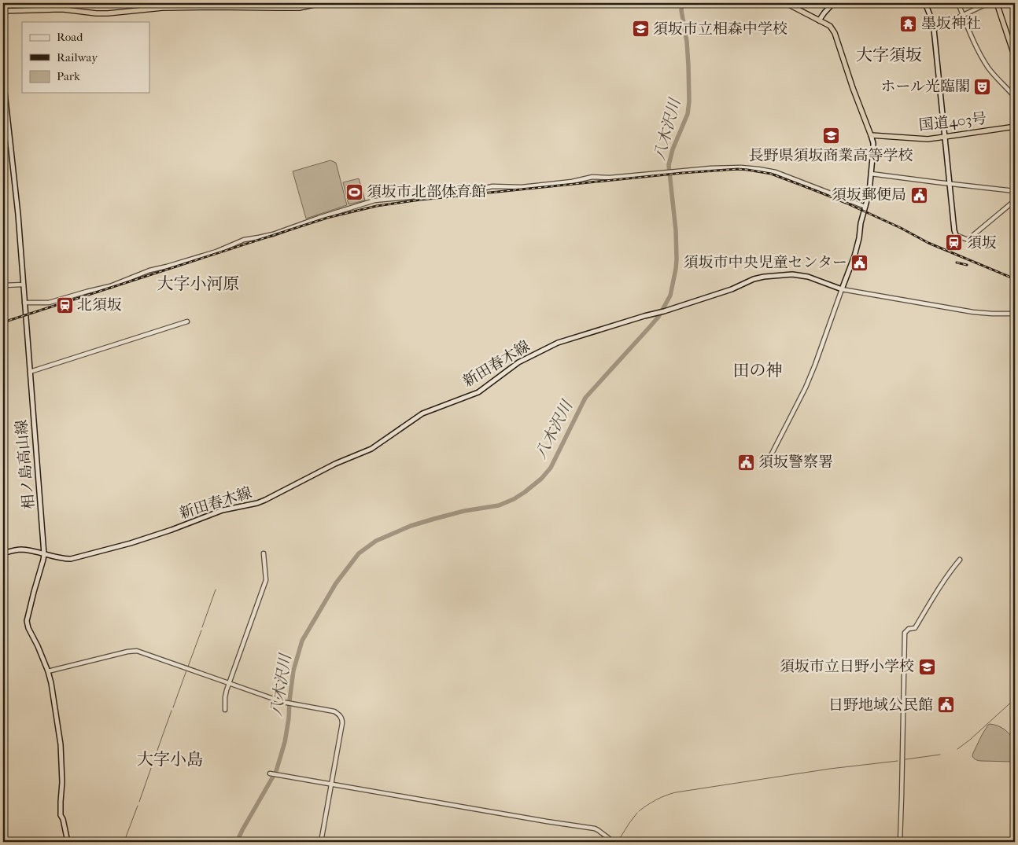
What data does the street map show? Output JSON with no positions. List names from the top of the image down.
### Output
{
  "streets": {
    "highway": ["国道403号"],
    "main road": ["新田春木線", "相ノ島高山線"]
  },
  "crossings": [
    ["新田春木線", "相ノ島高山線"]
  ],
  "districts": [
    "大字須坂",
    "大字小河原",
    "田の神",
    "大字小島"
  ],
  "water": ["八木沢川"],
  "places": {
    "temple": ["墨坂神社"],
    "school or university": ["須坂市立相森中学校", "長野県須坂商業高等学校", "須坂市立日野小学校"],
    "theatre": ["ホール光臨閣"],
    "sports": ["須坂市北部体育館"],
    "public building": [
      "須坂郵便局",
      "須坂市中央児童センター",
      "須坂警察署",
      "日野地域公民館"
    ],
    "station": ["須坂", "北須坂"]
  },
  "legend": ["Road", "Railway", "Park"]
}
